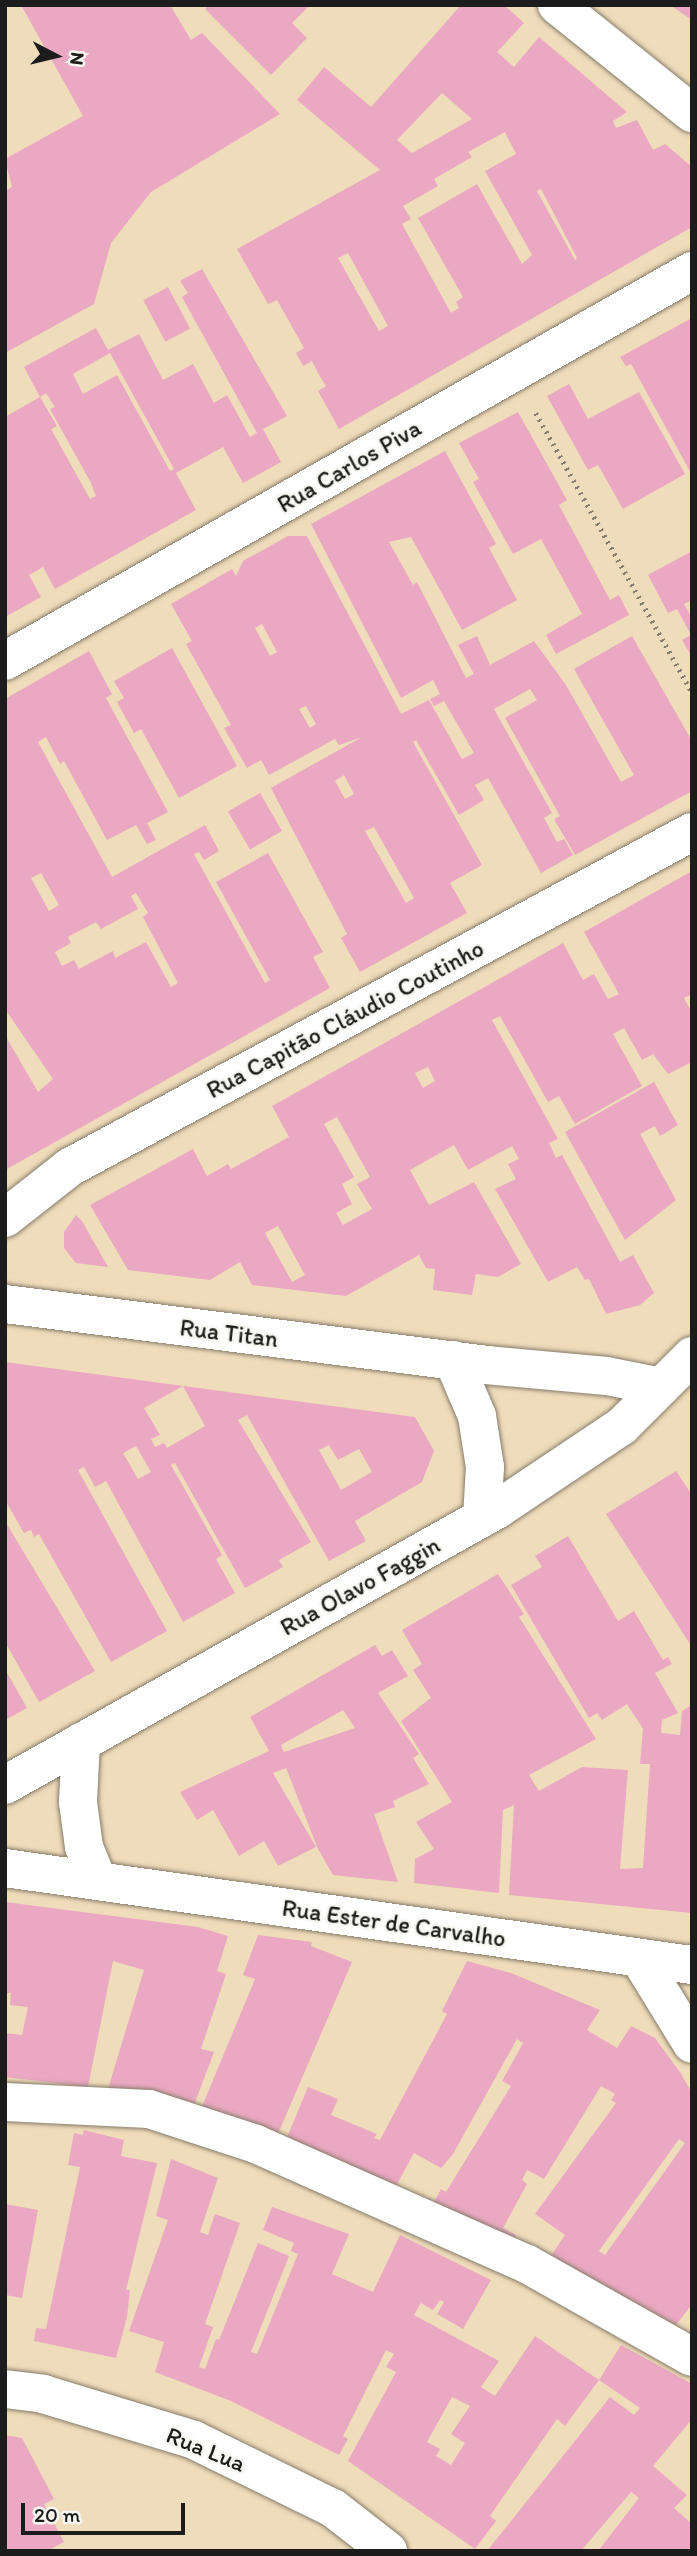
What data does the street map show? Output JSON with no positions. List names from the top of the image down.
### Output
{
  "streets": {
    "street": [
      "Rua Carlos Piva",
      "Rua Capitão Cláudio Coutinho",
      "Rua Titan",
      "Rua Olavo Faggin",
      "Rua Ester de Carvalho",
      "Rua Lua"
    ]
  },
  "crossings": [
    ["Rua Titan", "Rua Olavo Faggin"]
  ],
  "scale_bar": "20 m",
  "north": "right"
}
